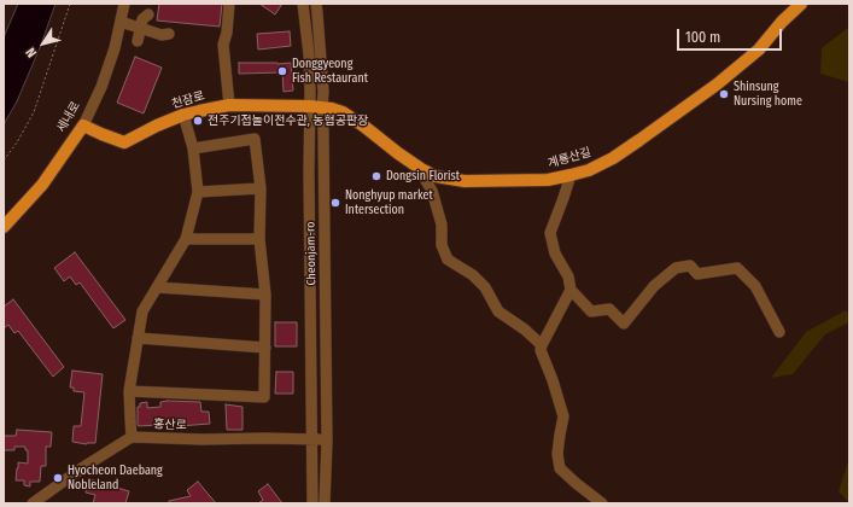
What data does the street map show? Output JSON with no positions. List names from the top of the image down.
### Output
{
  "streets": {
    "main road": ["천잠로", "세내로", "계룡산길"],
    "street": ["Cheonjam-ro", "홍산로"]
  },
  "crossings": [
    ["천잠로", "세내로"],
    ["천잠로", "계룡산길"],
    ["천잠로", "Cheonjam-ro"],
    ["계룡산길", "Cheonjam-ro"],
    ["Cheonjam-ro", "홍산로"]
  ],
  "places": [
    "Donggyeong Fish Restaurant",
    "Shinsung Nursing home",
    "전주기접놀이전수관, 농협공판장",
    "Dongsin Florist",
    "Nonghyup market Intersection",
    "Hyocheon Daebang Nobleland"
  ],
  "scale_bar": "100 m",
  "north": "bottom left"
}
